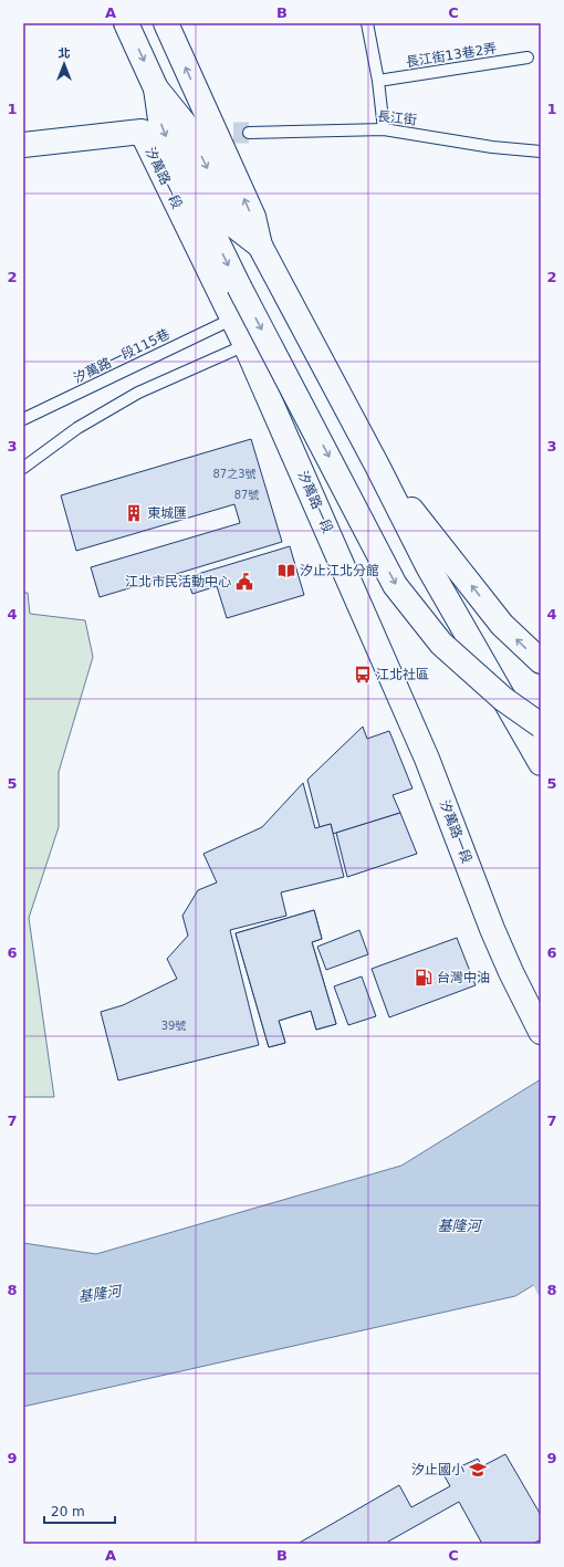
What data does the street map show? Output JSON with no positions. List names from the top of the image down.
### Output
{
  "streets": {
    "main road": ["汐萬路一段"],
    "lane": ["長江街13巷2弄", "長江街", "汐萬路一段115巷"]
  },
  "crossings": [
    ["汐萬路一段", "汐萬路一段115巷"]
  ],
  "water": ["基隆河"],
  "places": {
    "building": ["東城匯"],
    "library": ["汐止江北分館"],
    "public building": ["江北市民活動中心"],
    "bus stop": ["江北社區"],
    "fuel station": ["台灣中油"],
    "school or university": ["汐止國小"]
  },
  "house_numbers": ["87之3號", "87號", "39號"],
  "scale_bar": "20 m",
  "north": "top",
  "grid": {
    "columns": ["A", "B", "C"],
    "rows": [
      "1",
      "2",
      "3",
      "4",
      "5",
      "6",
      "7",
      "8",
      "9"
    ]
  }
}
